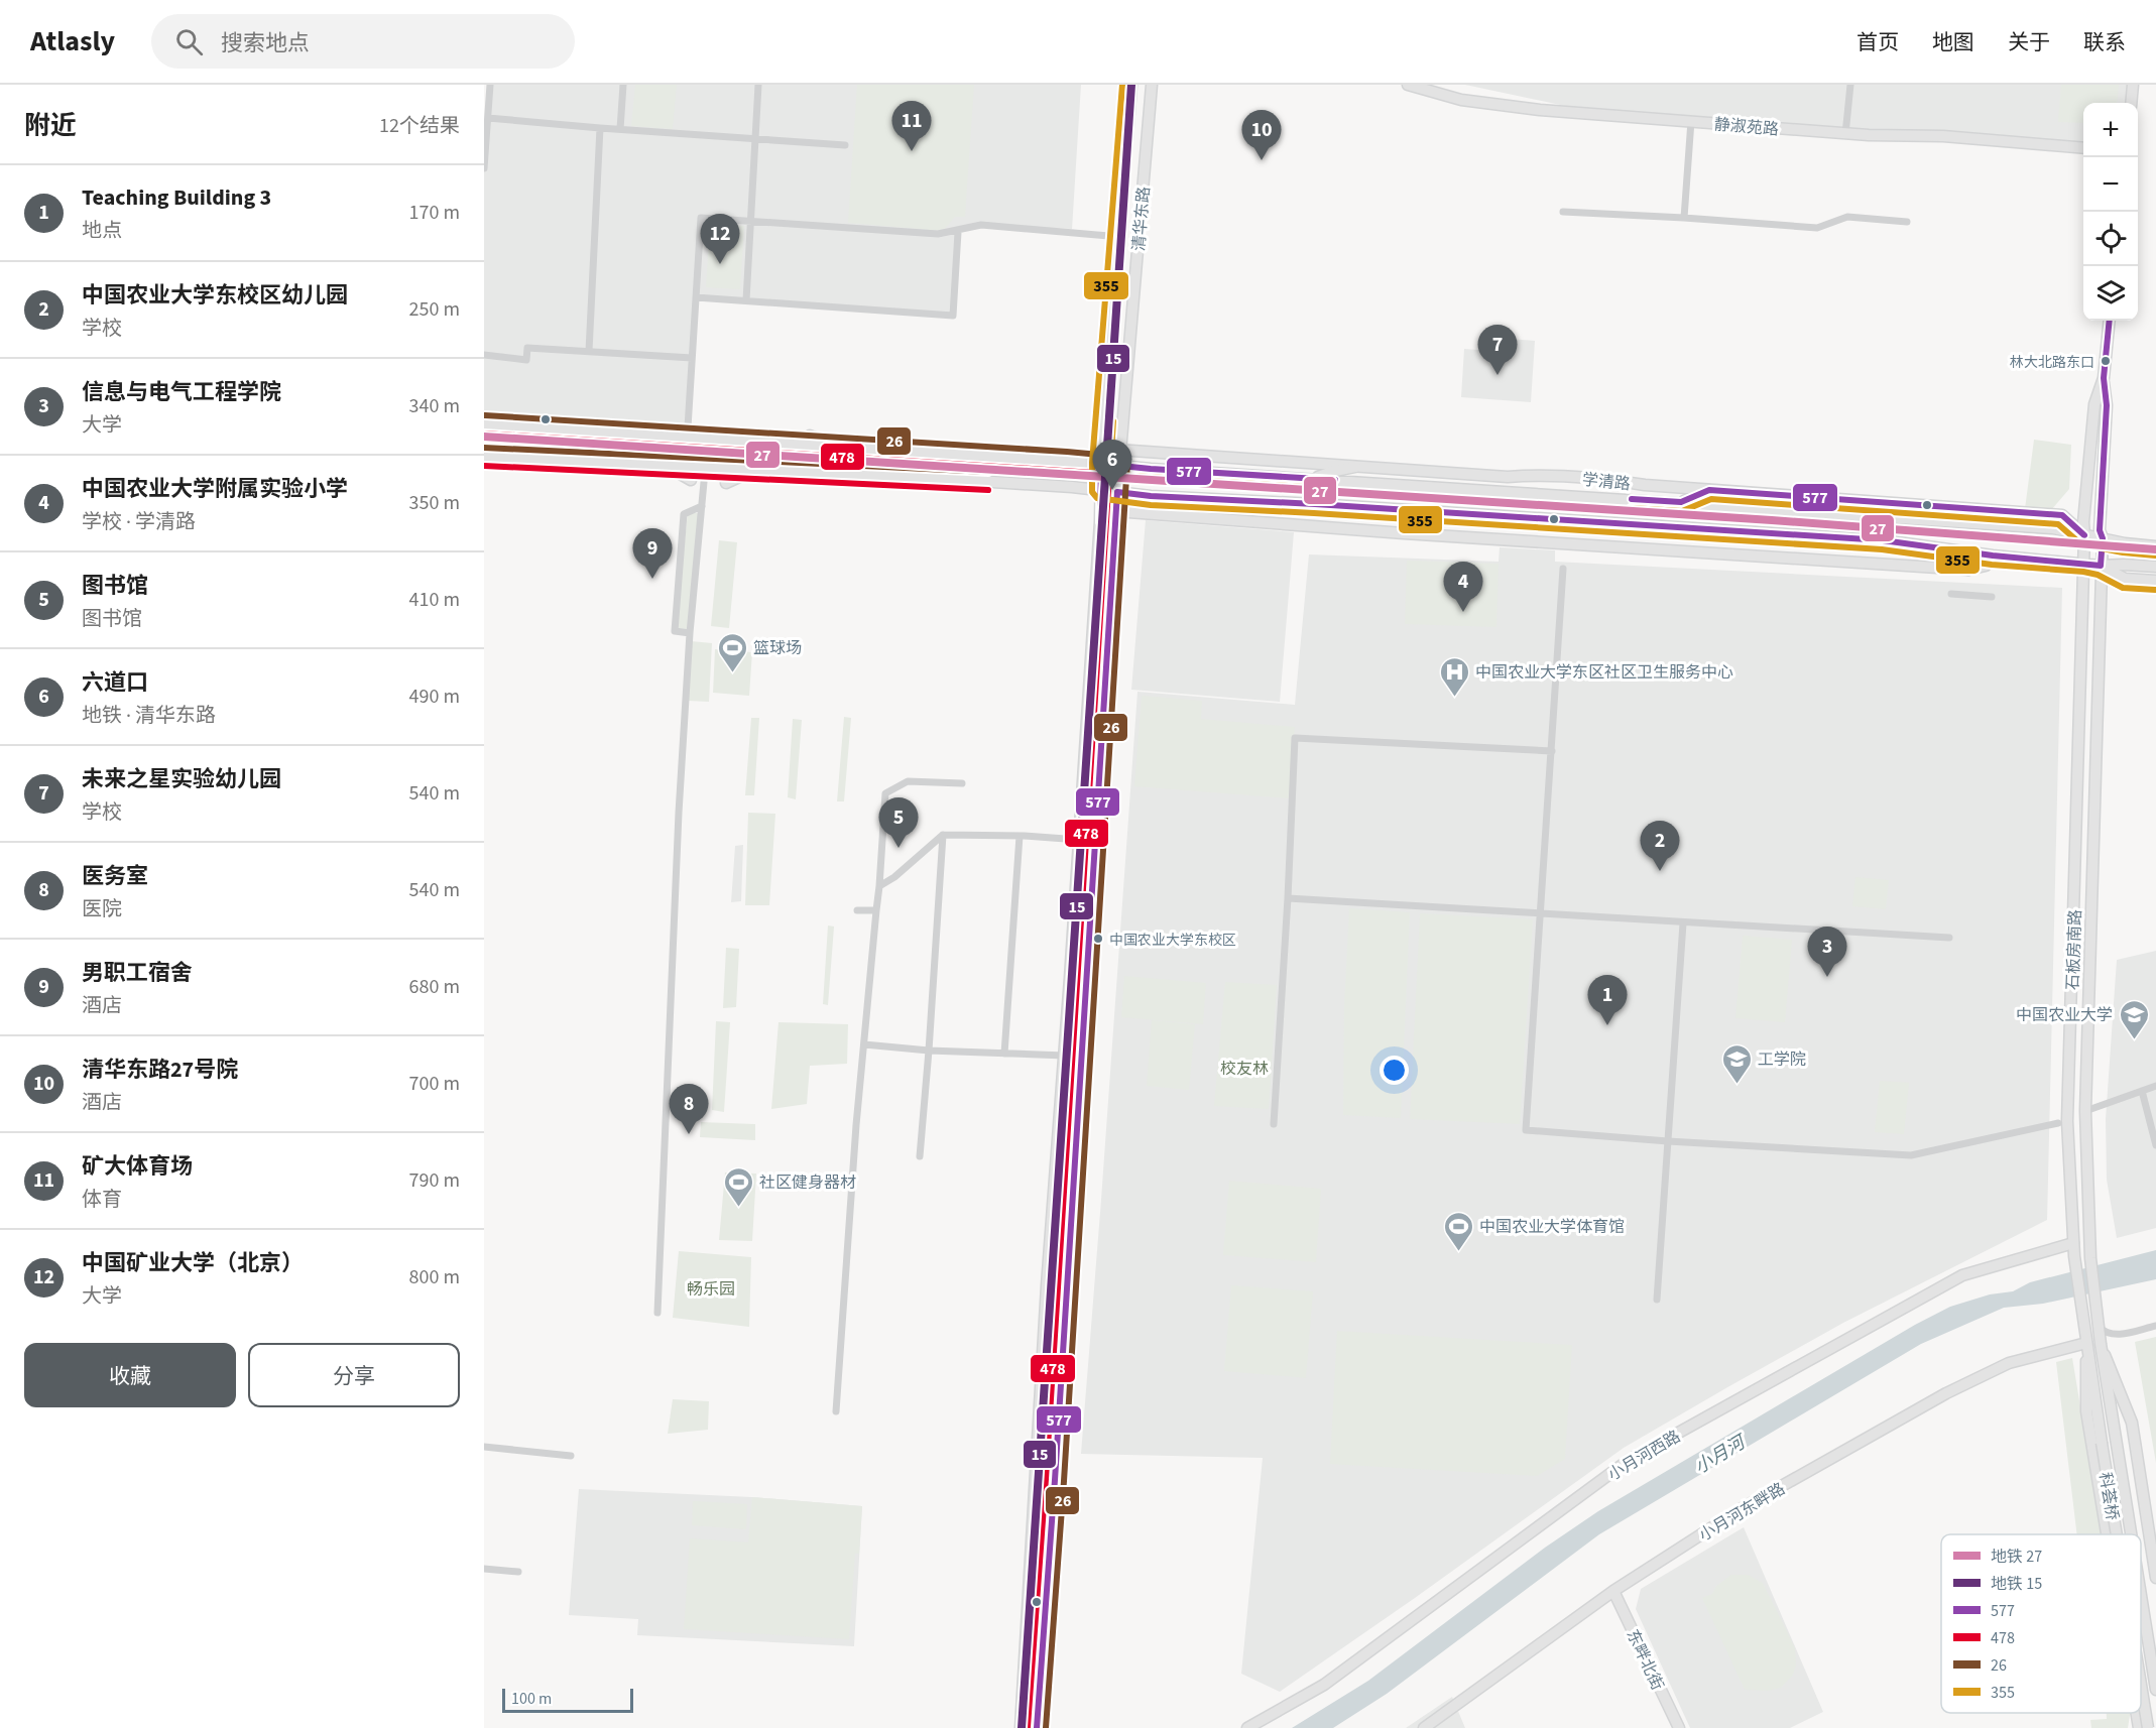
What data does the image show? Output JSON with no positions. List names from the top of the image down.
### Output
{
  "streets": {
    "main road": [
      "静淑苑路",
      "清华东路",
      "学清路",
      "石板房南路",
      "小月河西路",
      "科荟桥",
      "小月河东畔路",
      "东畔北街"
    ]
  },
  "crossings": [
    ["清华东路", "学清路"],
    ["学清路", "石板房南路"],
    ["石板房南路", "小月河西路"],
    ["石板房南路", "科荟桥"],
    ["石板房南路", "小月河东畔路"],
    ["小月河东畔路", "东畔北街"]
  ],
  "water": ["小月河"],
  "parks": ["校友林", "畅乐园"],
  "places": {
    "other": ["林大北路东口", "中国农业大学东校区"],
    "sports": ["篮球场", "社区健身器材", "中国农业大学体育馆"],
    "hospital": ["中国农业大学东区社区卫生服务中心"],
    "school or university": ["中国农业大学", "工学院"]
  },
  "lines": [
    "metro line 15",
    "transit line 355",
    "transit line 577",
    "transit line 26",
    "transit line 478",
    "metro line 27"
  ],
  "legend": [
    "地铁 27",
    "地铁 15",
    "577",
    "478",
    "26",
    "355"
  ],
  "scale_bar": "100 m",
  "page": {
    "header": "Atlasly",
    "search": "搜索地点",
    "nav": [
      "首页",
      "地图",
      "关于",
      "联系"
    ],
    "heading": ["附近", "12个结果"],
    "pins": [
      "11",
      "10",
      "12",
      "7",
      "6",
      "9",
      "4",
      "5",
      "2",
      "3",
      "1",
      "8"
    ],
    "map_buttons": ["+", "−"],
    "list": [
      {
        "mark": "1",
        "name": "Teaching Building 3",
        "note": "地点",
        "value": "170 m"
      },
      {
        "mark": "2",
        "name": "中国农业大学东校区幼儿园",
        "note": "学校",
        "value": "250 m"
      },
      {
        "mark": "3",
        "name": "信息与电气工程学院",
        "note": "大学",
        "value": "340 m"
      },
      {
        "mark": "4",
        "name": "中国农业大学附属实验小学",
        "note": "学校 · 学清路",
        "value": "350 m"
      },
      {
        "mark": "5",
        "name": "图书馆",
        "note": "图书馆",
        "value": "410 m"
      },
      {
        "mark": "6",
        "name": "六道口",
        "note": "地铁 · 清华东路",
        "value": "490 m"
      },
      {
        "mark": "7",
        "name": "未来之星实验幼儿园",
        "note": "学校",
        "value": "540 m"
      },
      {
        "mark": "8",
        "name": "医务室",
        "note": "医院",
        "value": "540 m"
      },
      {
        "mark": "9",
        "name": "男职工宿舍",
        "note": "酒店",
        "value": "680 m"
      },
      {
        "mark": "10",
        "name": "清华东路27号院",
        "note": "酒店",
        "value": "700 m"
      },
      {
        "mark": "11",
        "name": "矿大体育场",
        "note": "体育",
        "value": "790 m"
      },
      {
        "mark": "12",
        "name": "中国矿业大学（北京）",
        "note": "大学",
        "value": "800 m"
      }
    ],
    "buttons": ["收藏", "分享"],
    "scale": "100 m"
  }
}
